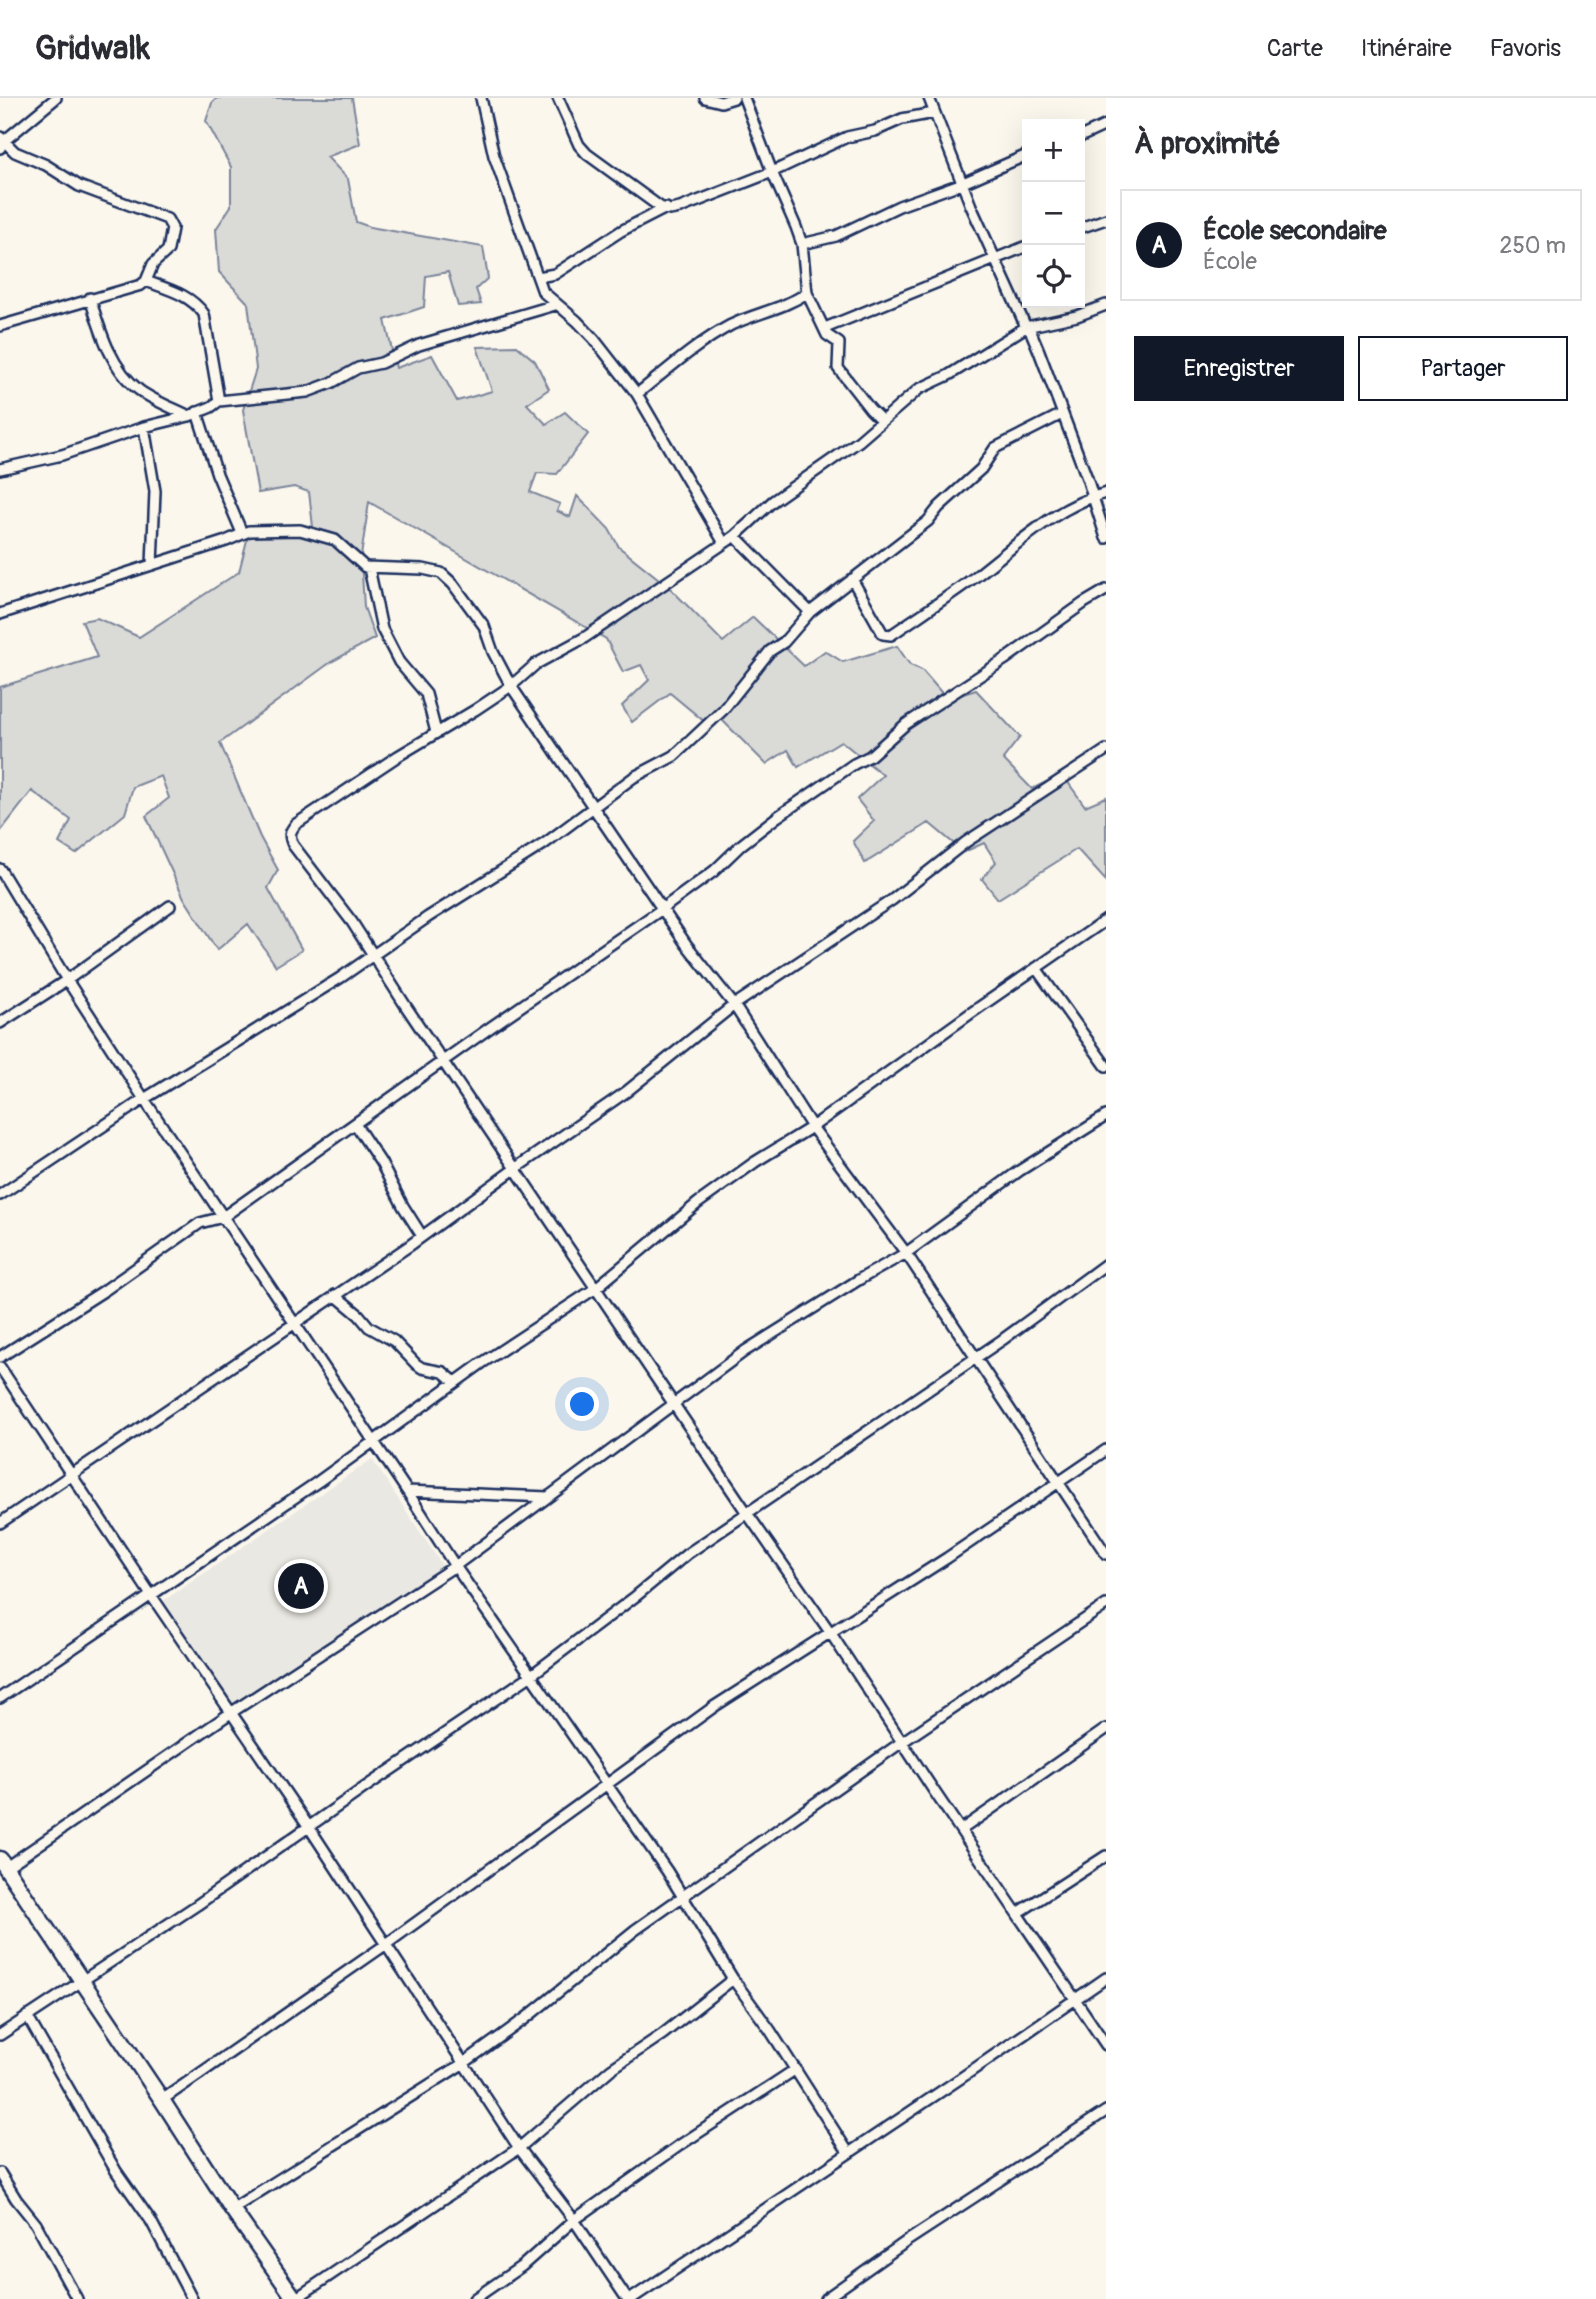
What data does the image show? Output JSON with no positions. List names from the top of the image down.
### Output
{
  "page": {
    "header": "Gridwalk",
    "nav": ["Carte", "Itinéraire", "Favoris"],
    "heading": "À proximité",
    "map_buttons": ["+", "−"],
    "list": [
      {
        "mark": "A",
        "name": "École secondaire",
        "note": "École",
        "value": "250 m"
      }
    ],
    "buttons": ["Enregistrer", "Partager"],
    "pins": "A"
  }
}
